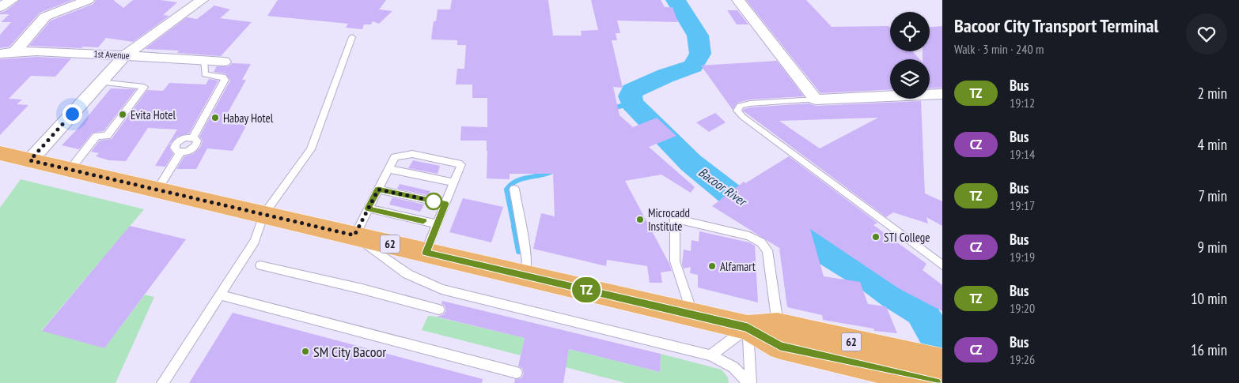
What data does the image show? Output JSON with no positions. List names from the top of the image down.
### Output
{
  "streets": {
    "main road": ["62"],
    "street": ["1st Avenue"]
  },
  "water": ["Bacoor River"],
  "places": [
    "Evita Hotel",
    "Habay Hotel",
    "Microcadd Institute",
    "STI College",
    "Alfamart",
    "SM City Bacoor"
  ],
  "lines": ["bus line TZ"],
  "page": {
    "on_map": "TZ",
    "heading": ["Bacoor City Transport Terminal", "Walk · 3 min · 240 m"],
    "list": [
      {
        "mark": "TZ",
        "name": "Bus",
        "note": "19:12",
        "value": "2 min"
      },
      {
        "mark": "CZ",
        "name": "Bus",
        "note": "19:14",
        "value": "4 min"
      },
      {
        "mark": "TZ",
        "name": "Bus",
        "note": "19:17",
        "value": "7 min"
      },
      {
        "mark": "CZ",
        "name": "Bus",
        "note": "19:19",
        "value": "9 min"
      },
      {
        "mark": "TZ",
        "name": "Bus",
        "note": "19:20",
        "value": "10 min"
      },
      {
        "mark": "CZ",
        "name": "Bus",
        "note": "19:26",
        "value": "16 min"
      }
    ]
  }
}
